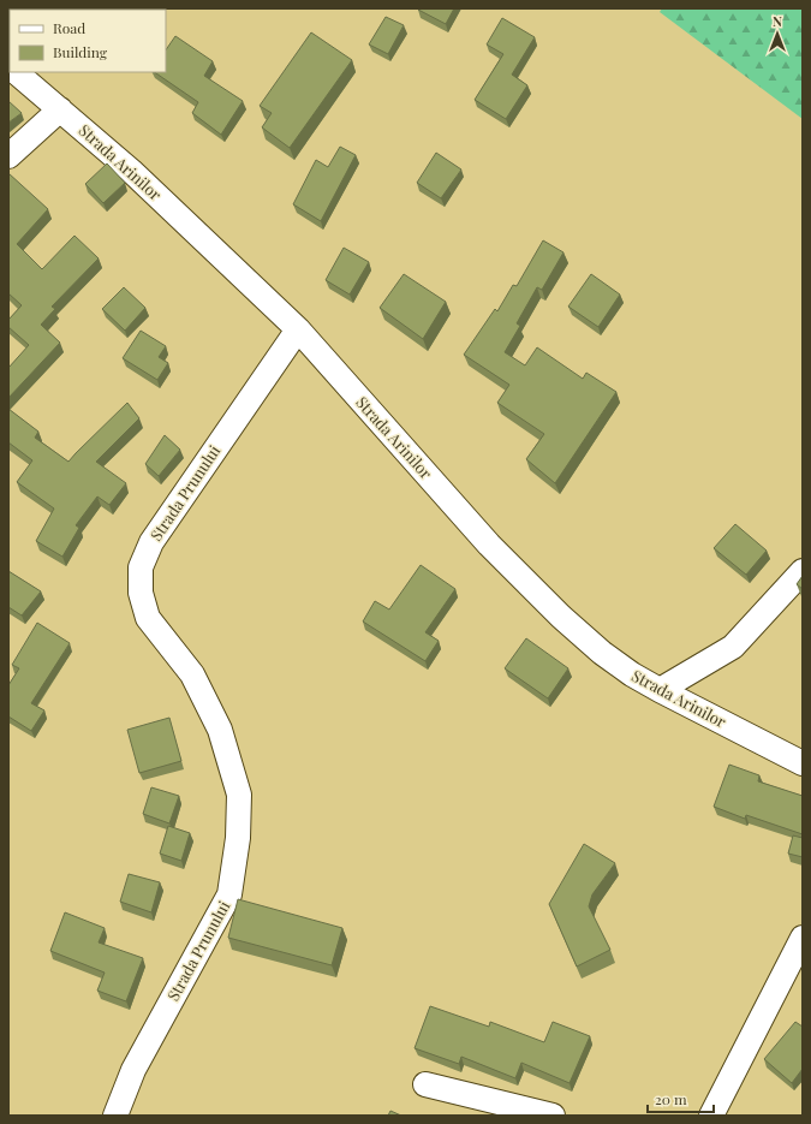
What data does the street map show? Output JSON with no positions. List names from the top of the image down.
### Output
{
  "streets": {
    "street": ["Strada Arinilor", "Strada Prunului"]
  },
  "crossings": [
    ["Strada Arinilor", "Strada Prunului"]
  ],
  "legend": ["Road", "Building"],
  "scale_bar": "20 m",
  "north": "top"
}
